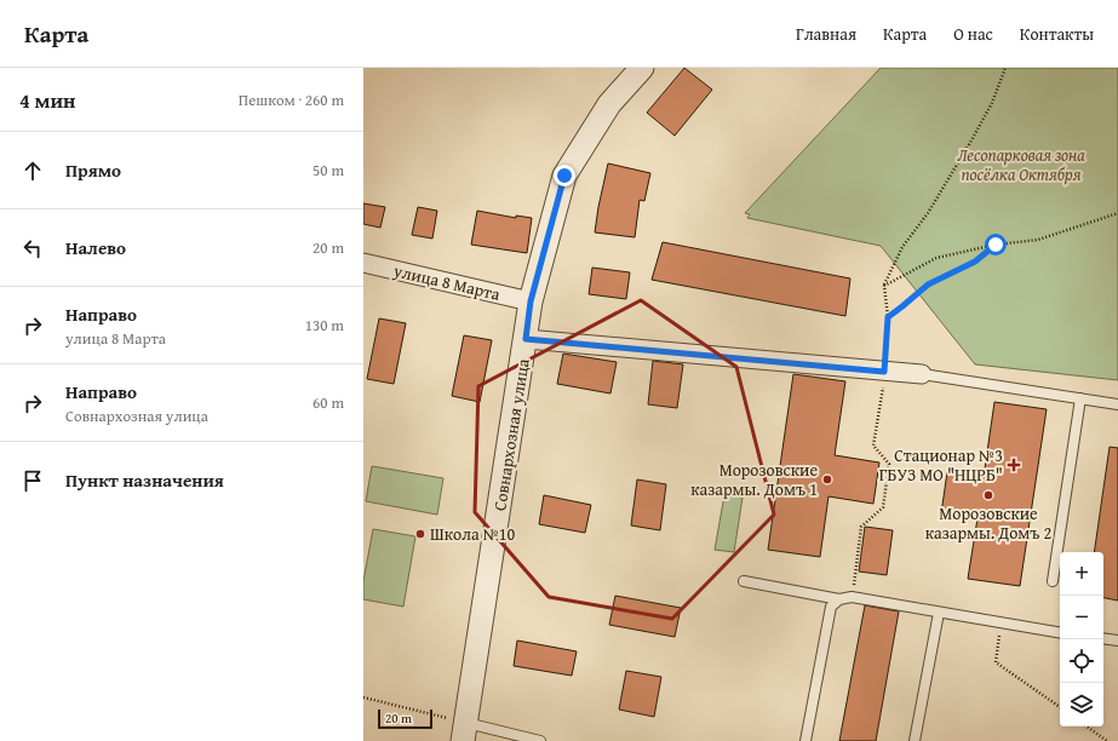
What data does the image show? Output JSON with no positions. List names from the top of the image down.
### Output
{
  "streets": {
    "street": ["улица 8 Марта", "Совнархозная улица"]
  },
  "crossings": [
    ["улица 8 Марта", "Совнархозная улица"]
  ],
  "parks": ["Лесопарковая зона посёлка Октября"],
  "places": {
    "health": ["Стационар №3 ГБУЗ МО \"НЦРБ\""],
    "other": ["Морозовские казармы. Домъ 1", "Морозовские казармы. Домъ 2", "Школа №10"]
  },
  "scale_bar": "20 m",
  "page": {
    "header": "Карта",
    "nav": [
      "Главная",
      "Карта",
      "О нас",
      "Контакты"
    ],
    "heading": ["4 мин", "Пешком · 260 m"],
    "list": [
      ["Прямо", "50 m"],
      ["Налево", "20 m"],
      ["Направо", "улица 8 Марта", "130 m"],
      ["Направо", "Совнархозная улица", "60 m"],
      "Пункт назначения"
    ],
    "map_buttons": ["+", "−"],
    "scale": "20 m"
  }
}
